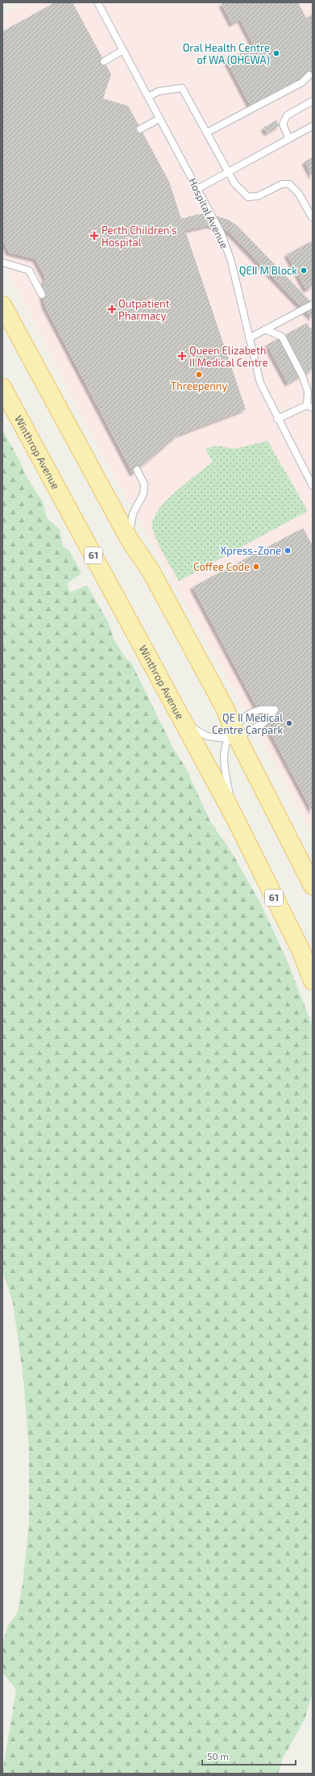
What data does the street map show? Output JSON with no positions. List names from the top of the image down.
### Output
{
  "streets": {
    "main road": ["Winthrop Avenue", "61"],
    "lane": ["Hospital Avenue"]
  },
  "places": {
    "other": [
      "Oral Health Centre of WA (OHCWA)",
      "QEII M Block",
      "Threepenny",
      "Xpress-Zone",
      "Coffee Code",
      "QE II Medical Centre Carpark"
    ],
    "health": ["Perth Children's Hospital", "Outpatient Pharmacy", "Queen Elizabeth II Medical Centre"]
  },
  "scale_bar": "50 m"
}
